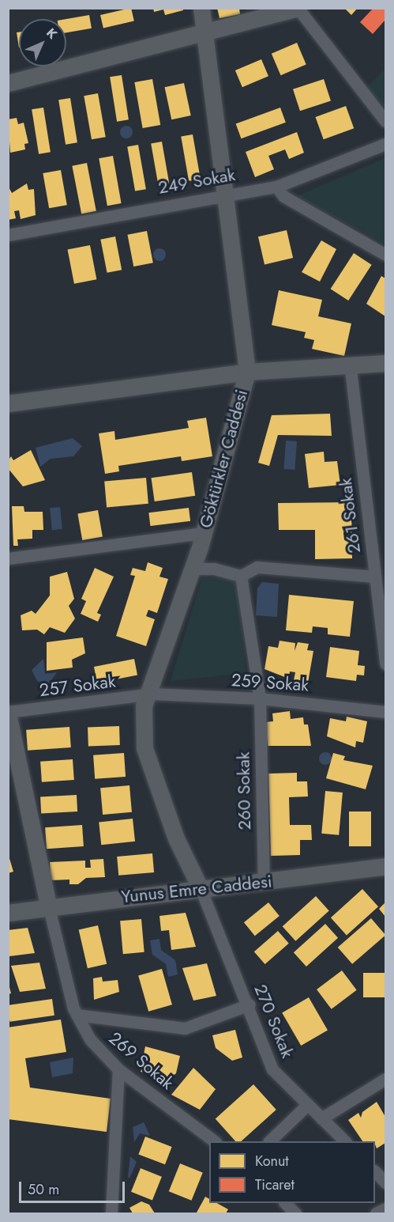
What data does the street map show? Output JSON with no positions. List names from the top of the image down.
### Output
{
  "streets": {
    "street": [
      "249 Sokak",
      "Göktürkler Caddesi",
      "261 Sokak",
      "259 Sokak",
      "257 Sokak",
      "260 Sokak",
      "Yunus Emre Caddesi",
      "270 Sokak",
      "269 Sokak"
    ]
  },
  "crossings": [
    ["249 Sokak", "Göktürkler Caddesi"],
    ["Göktürkler Caddesi", "259 Sokak"],
    ["Göktürkler Caddesi", "257 Sokak"],
    ["Göktürkler Caddesi", "Yunus Emre Caddesi"],
    ["Göktürkler Caddesi", "270 Sokak"],
    ["259 Sokak", "257 Sokak"],
    ["259 Sokak", "260 Sokak"],
    ["260 Sokak", "Yunus Emre Caddesi"],
    ["Yunus Emre Caddesi", "270 Sokak"],
    ["Yunus Emre Caddesi", "269 Sokak"]
  ],
  "legend": ["Konut", "Ticaret"],
  "scale_bar": "50 m",
  "north": "top right"
}
